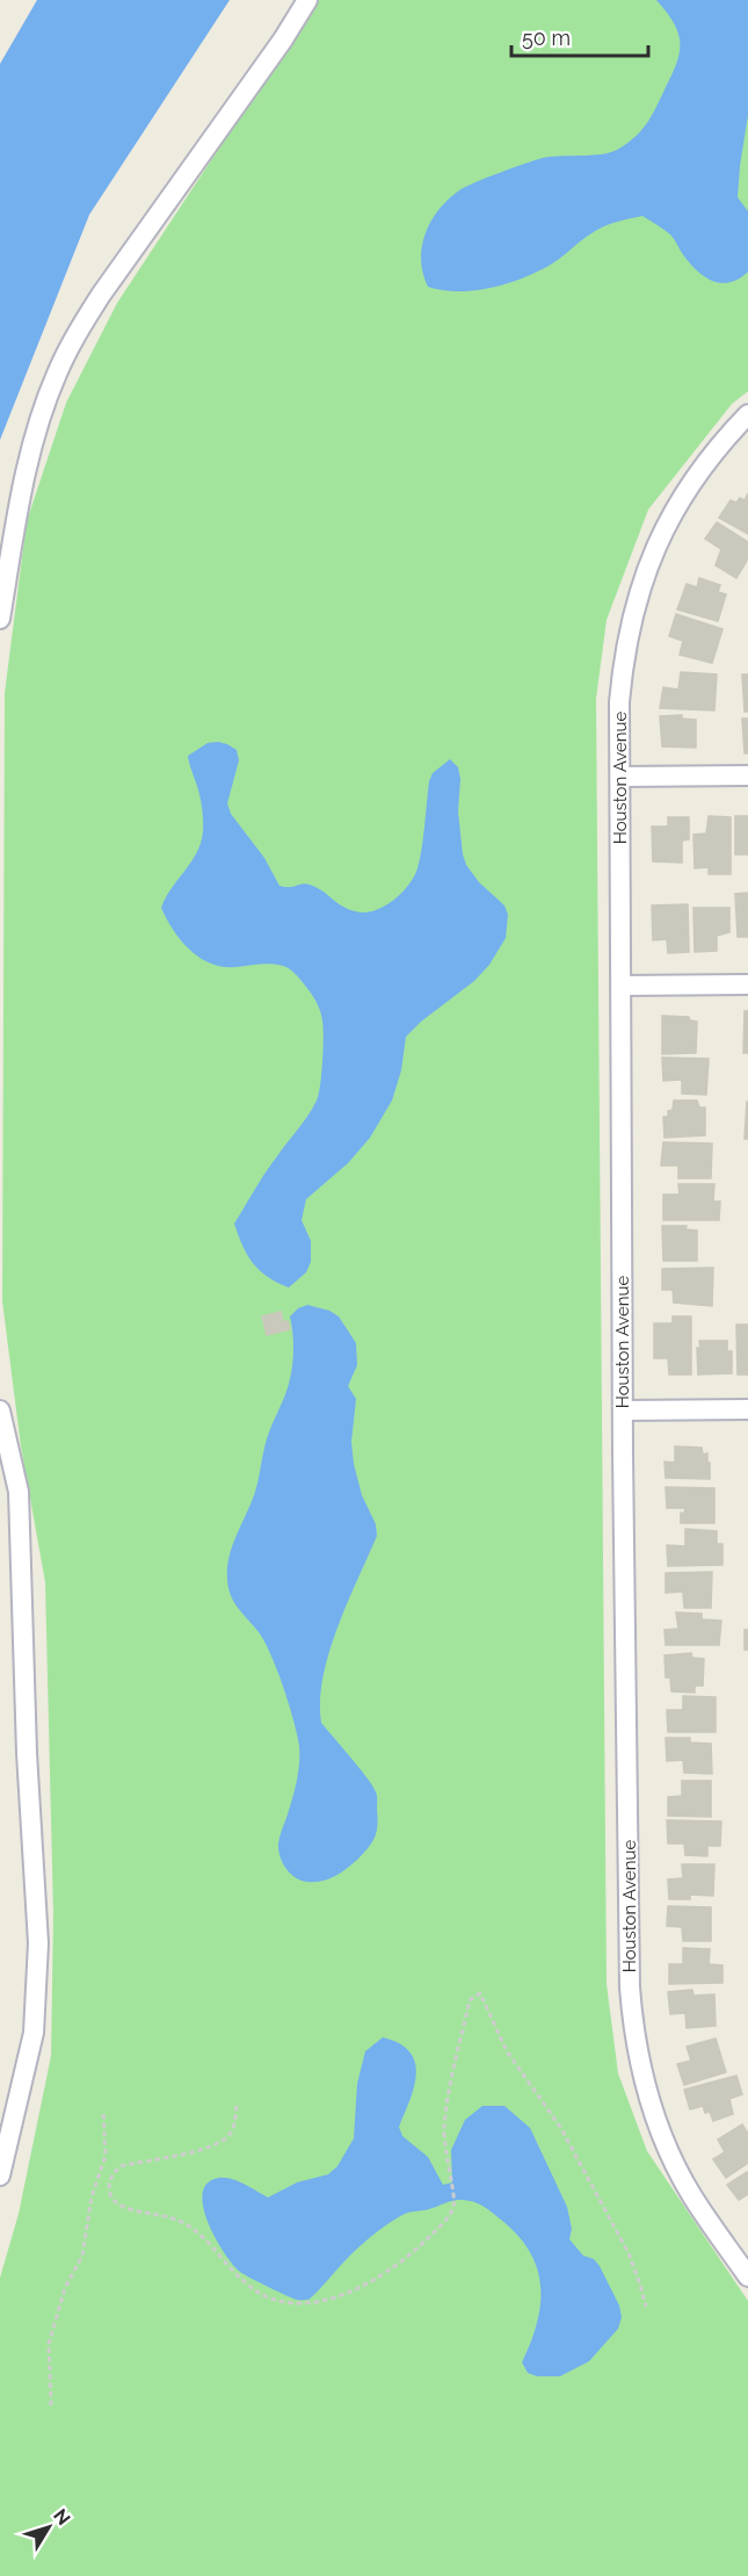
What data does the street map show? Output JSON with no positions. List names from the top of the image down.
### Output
{
  "streets": {
    "street": ["Houston Avenue"]
  },
  "scale_bar": "50 m",
  "north": "top right"
}
